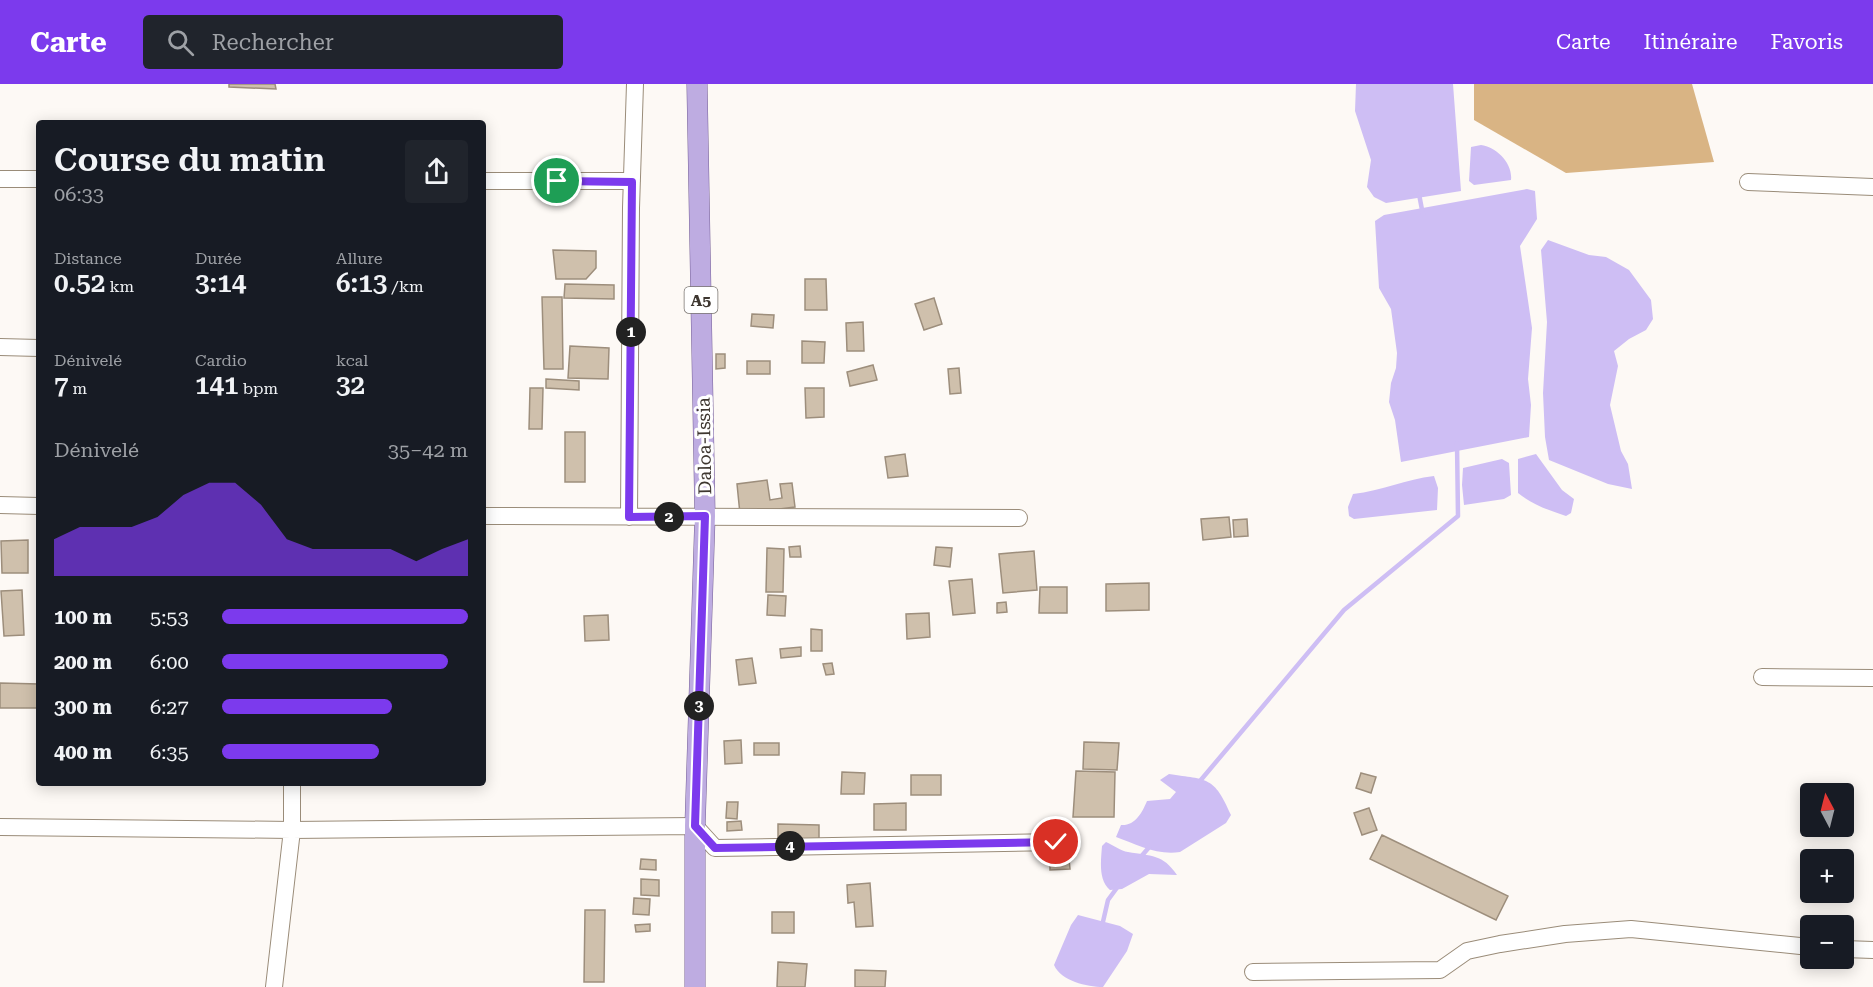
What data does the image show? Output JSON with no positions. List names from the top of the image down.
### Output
{
  "streets": {
    "main road": ["A5", "Daloa-Issia"]
  },
  "north": "top",
  "page": {
    "header": "Carte",
    "search": "Rechercher",
    "nav": ["Carte", "Itinéraire", "Favoris"],
    "heading": ["Course du matin", "06:33"],
    "stats": [
      ["Distance", "0.52 km"],
      ["Durée", "3:14"],
      ["Allure", "6:13 /km"],
      ["Dénivelé", "7 m"],
      ["Cardio", "141 bpm"],
      ["kcal", "32"]
    ],
    "pins": [
      "1",
      "2",
      "3",
      "4"
    ],
    "chart": ["Dénivelé", "35–42 m"],
    "list": [
      {
        "name": "100 m",
        "note": "5:53"
      },
      {
        "name": "200 m",
        "note": "6:00"
      },
      {
        "name": "300 m",
        "note": "6:27"
      },
      {
        "name": "400 m",
        "note": "6:35"
      }
    ],
    "map_buttons": ["+", "−"]
  }
}
